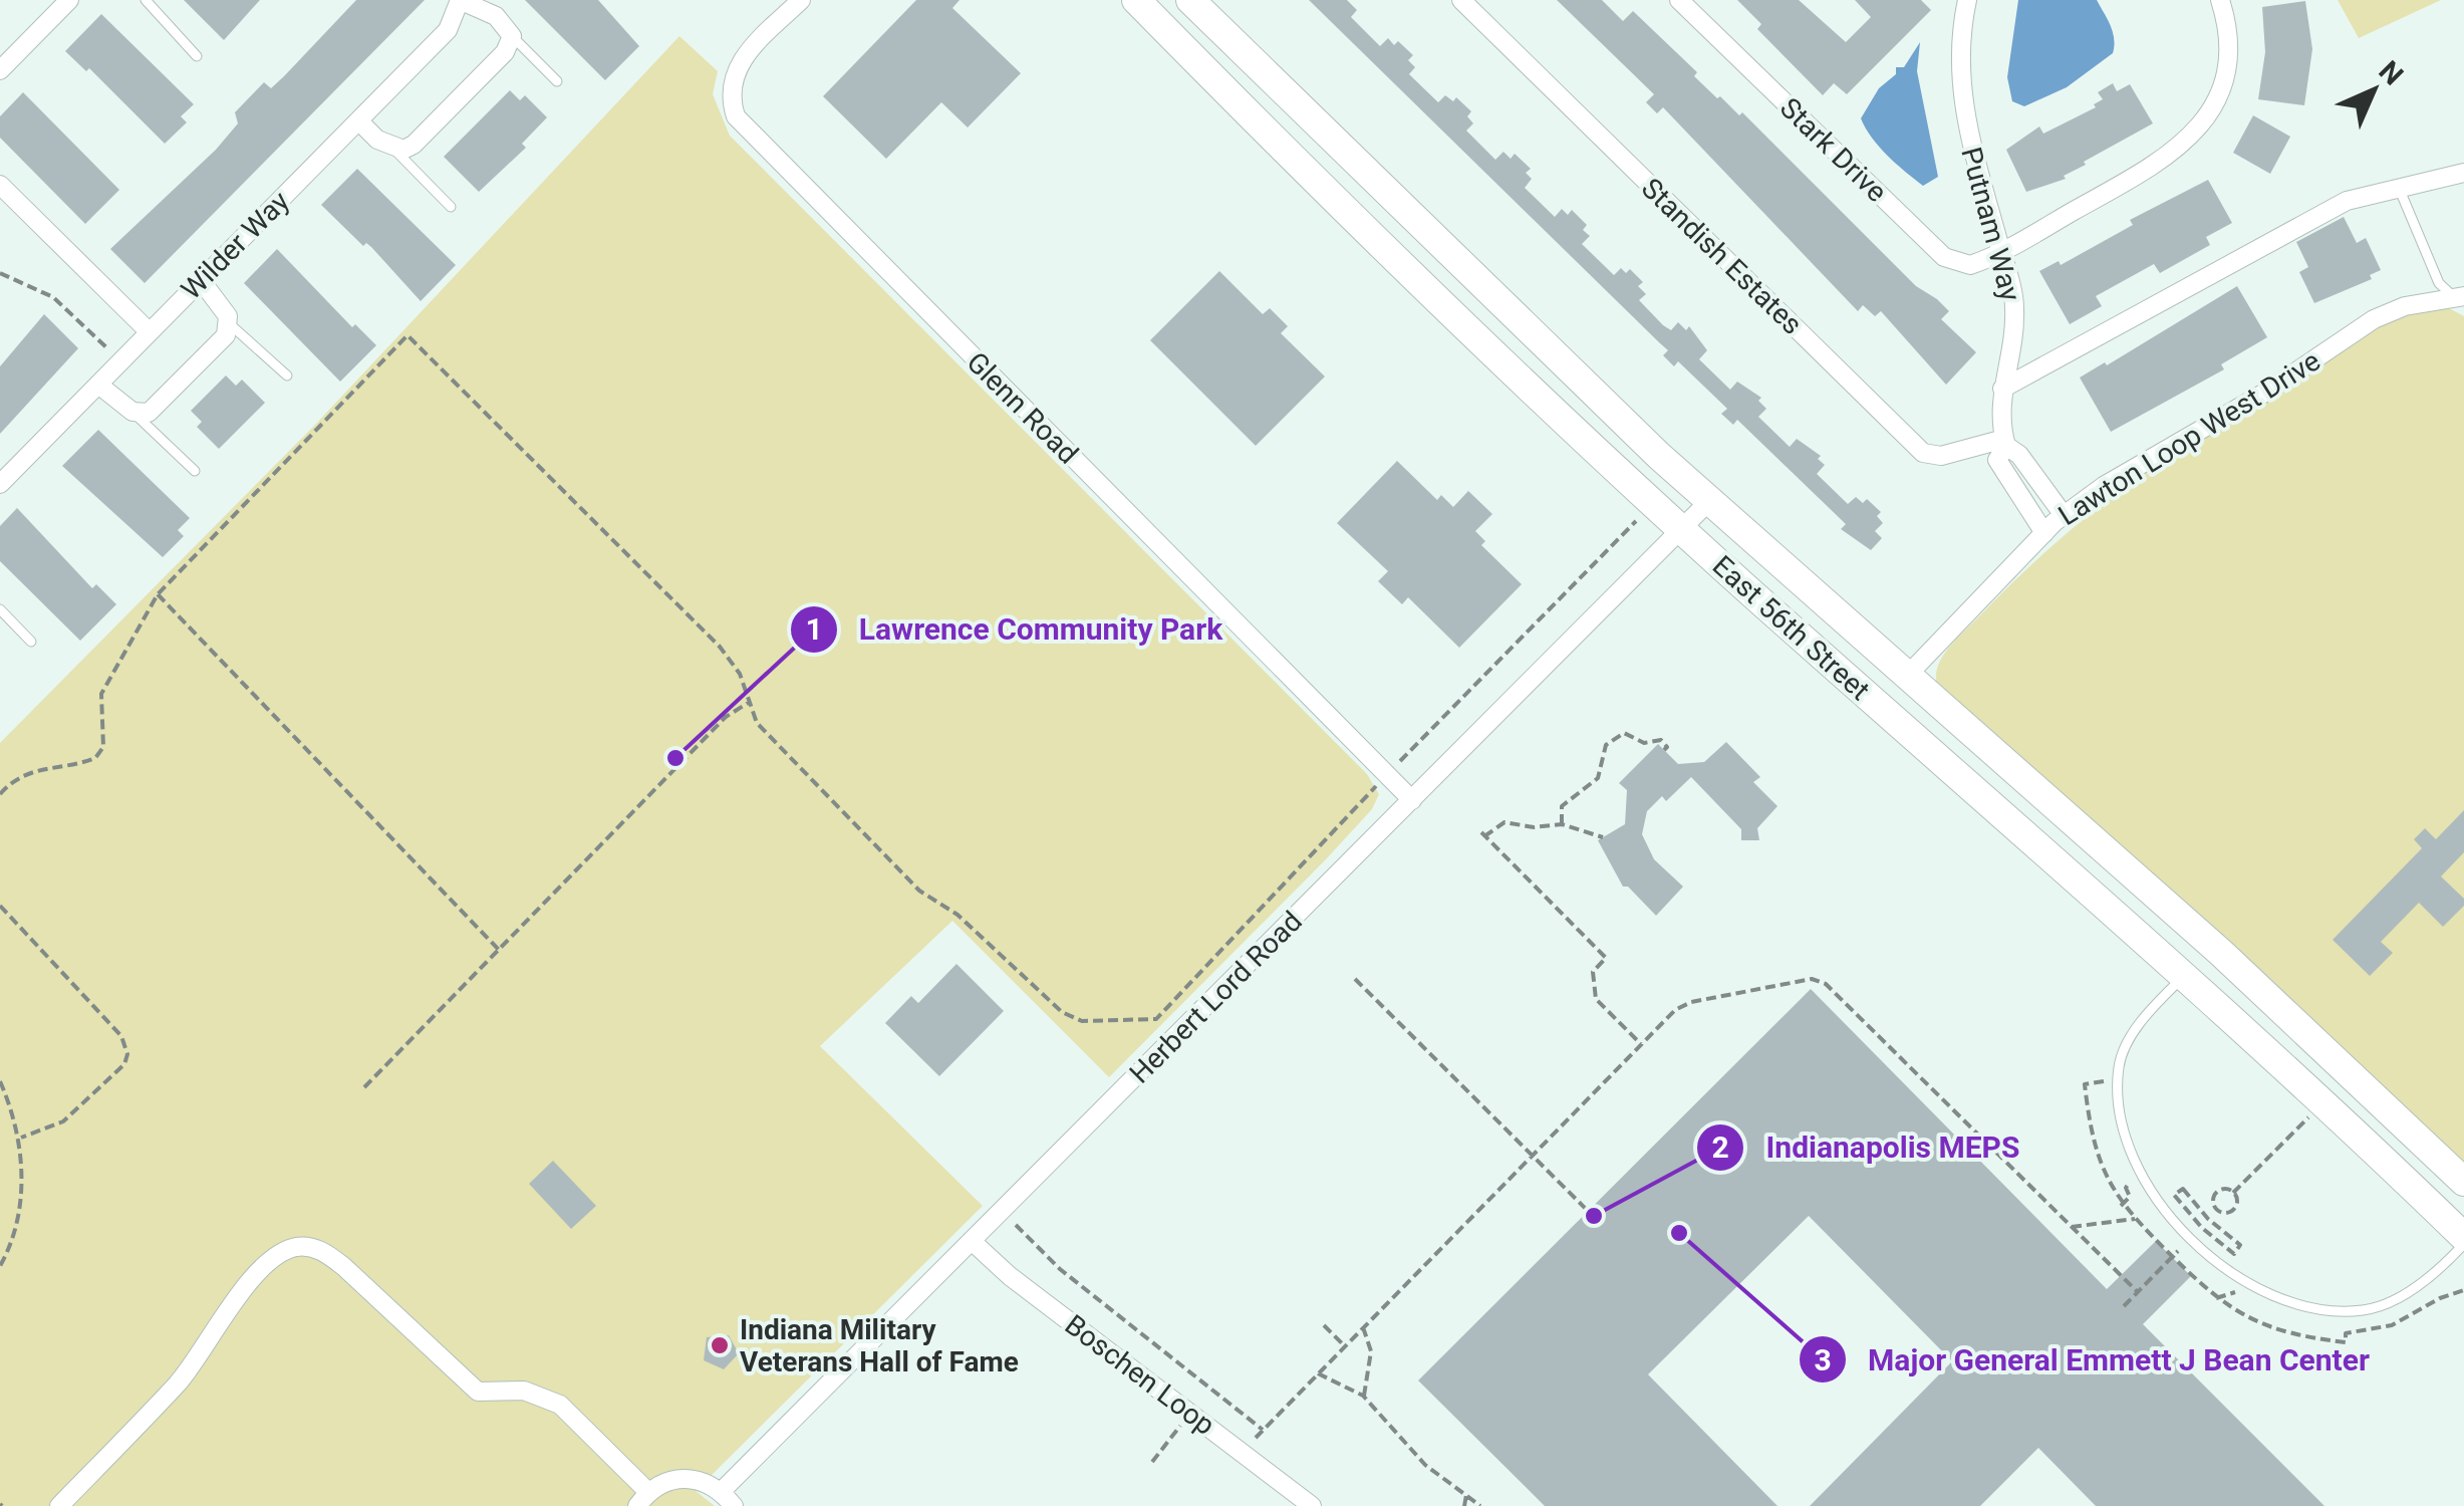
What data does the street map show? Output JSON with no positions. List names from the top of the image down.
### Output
{
  "streets": {
    "main road": ["East 56th Street"],
    "street": [
      "Stark Drive",
      "Putnam Way",
      "Wilder Way",
      "Standish Estates",
      "Glenn Road",
      "Lawton Loop West Drive",
      "Herbert Lord Road",
      "Boschen Loop"
    ]
  },
  "crossings": [
    ["Stark Drive", "Putnam Way"],
    ["Putnam Way", "Standish Estates"],
    ["Putnam Way", "Lawton Loop West Drive"],
    ["Glenn Road", "Herbert Lord Road"],
    ["Lawton Loop West Drive", "East 56th Street"],
    ["East 56th Street", "Herbert Lord Road"],
    ["Herbert Lord Road", "Boschen Loop"]
  ],
  "places": [
    "Lawrence Community Park",
    "Indianapolis MEPS",
    "Major General Emmett J Bean Center",
    "Indiana Military Veterans Hall of Fame"
  ],
  "north": "top right"
}
